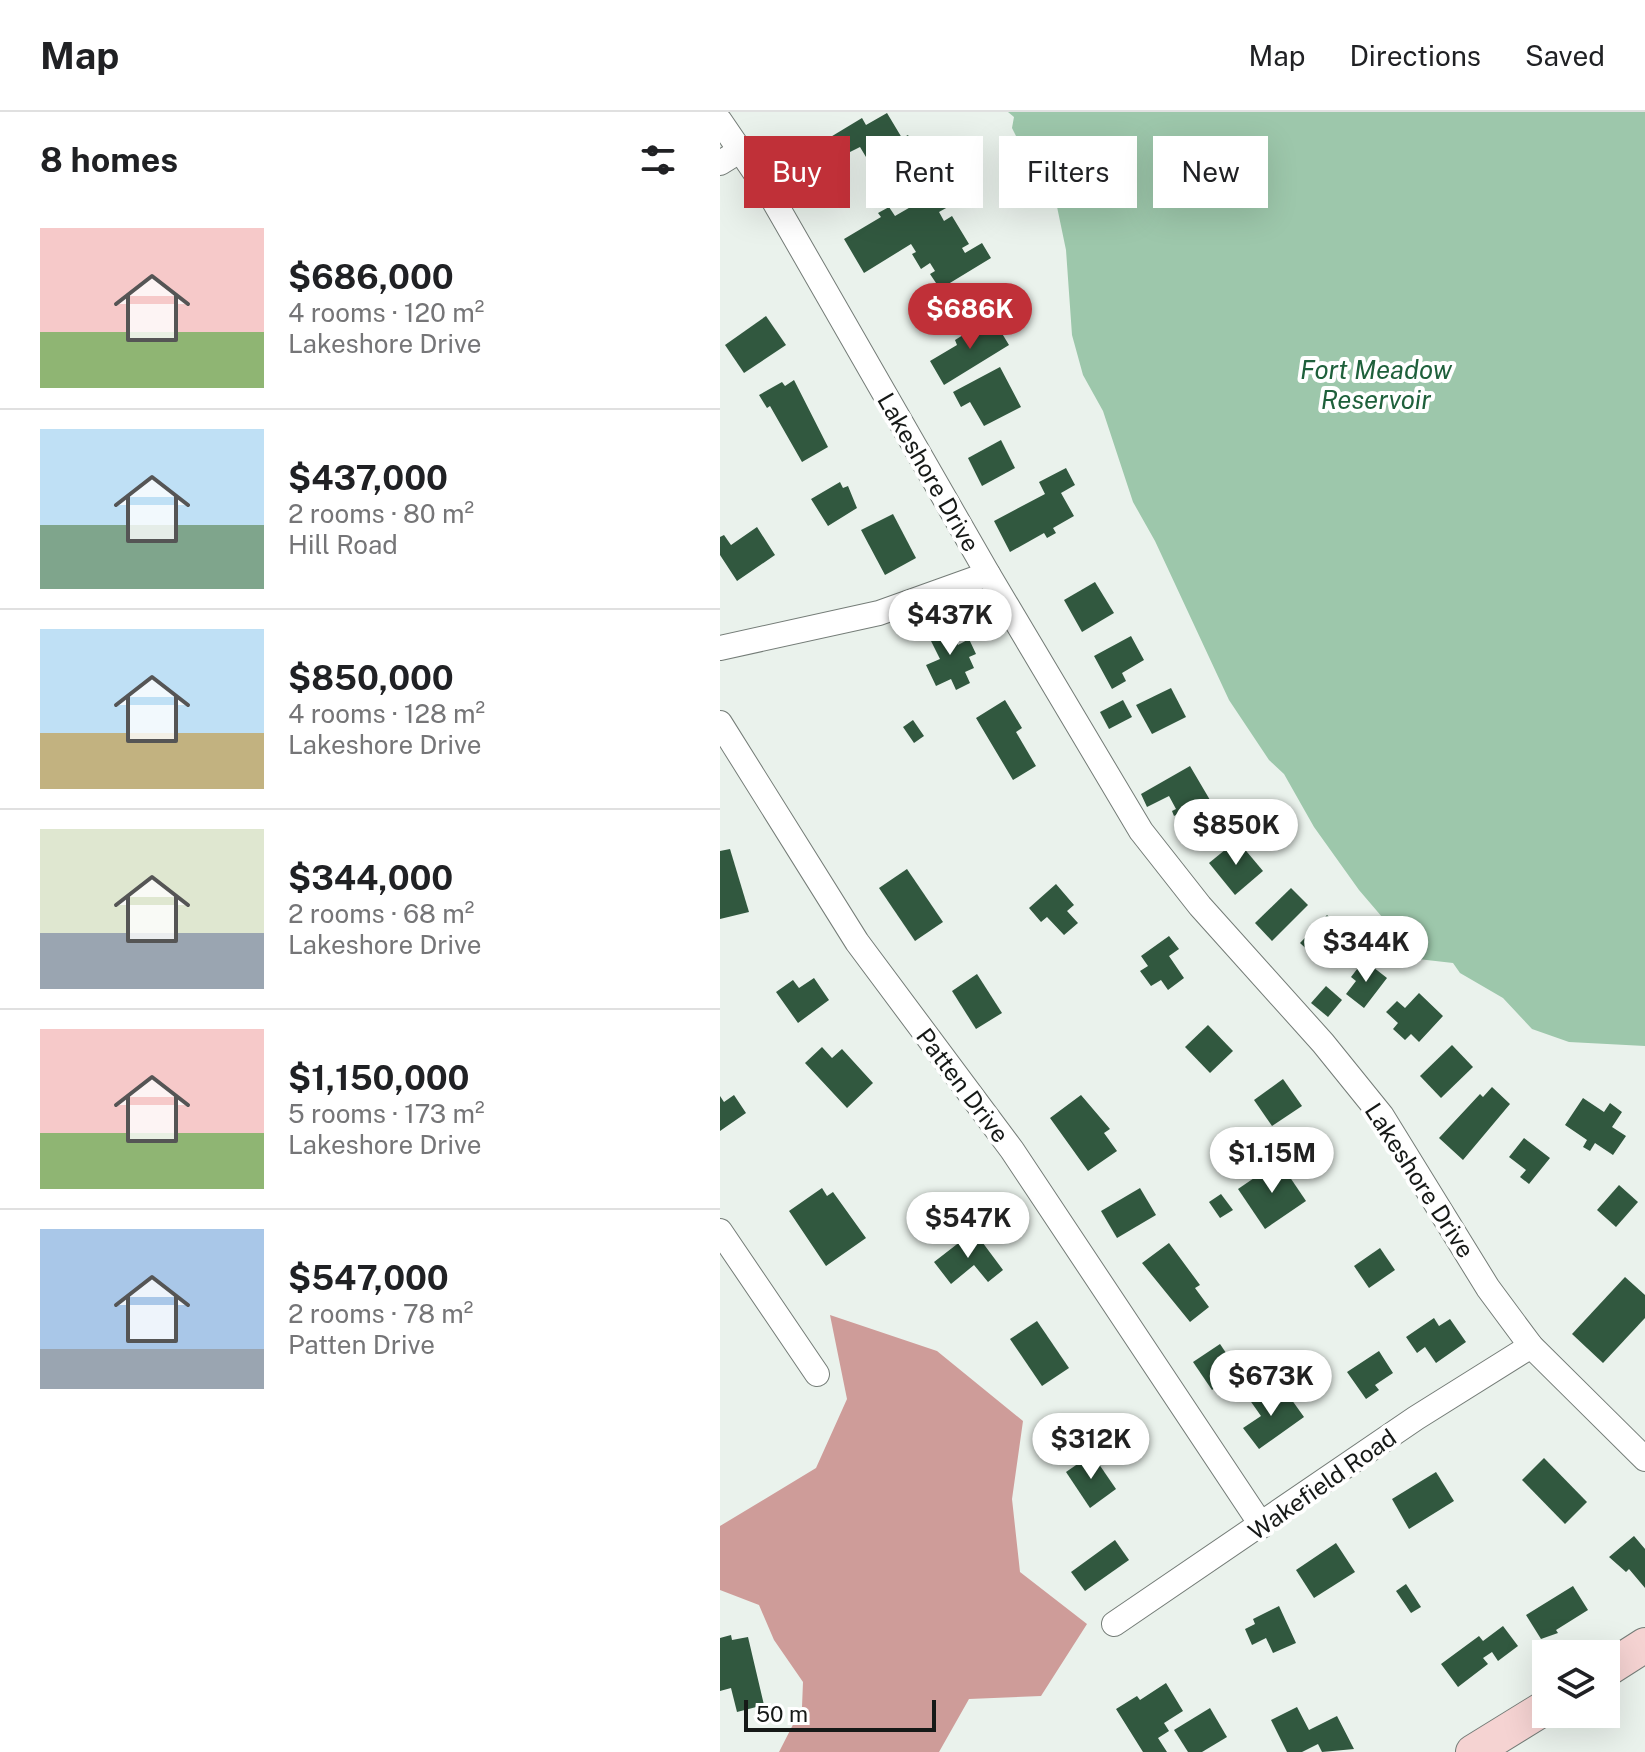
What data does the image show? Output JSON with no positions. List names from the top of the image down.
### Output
{
  "streets": {
    "street": ["Lakeshore Drive", "Patten Drive", "Wakefield Road"]
  },
  "crossings": [
    ["Lakeshore Drive", "Wakefield Road"],
    ["Patten Drive", "Wakefield Road"]
  ],
  "water": ["Fort Meadow Reservoir"],
  "scale_bar": "50 m",
  "page": {
    "header": "Map",
    "nav": ["Map", "Directions", "Saved"],
    "heading": "8 homes",
    "chip": [
      "Buy",
      "Rent",
      "Filters",
      "New"
    ],
    "list": [
      {
        "name": "$686,000",
        "note": "4 rooms · 120 m² · Lakeshore Drive"
      },
      {
        "name": "$437,000",
        "note": "2 rooms · 80 m² · Hill Road"
      },
      {
        "name": "$850,000",
        "note": "4 rooms · 128 m² · Lakeshore Drive"
      },
      {
        "name": "$344,000",
        "note": "2 rooms · 68 m² · Lakeshore Drive"
      },
      {
        "name": "$1,150,000",
        "note": "5 rooms · 173 m² · Lakeshore Drive"
      },
      {
        "name": "$547,000",
        "note": "2 rooms · 78 m² · Patten Drive"
      }
    ],
    "price": [
      "$686K",
      "$437K",
      "$850K",
      "$344K",
      "$1.15M",
      "$547K",
      "$673K",
      "$312K"
    ],
    "scale": "50 m"
  }
}
